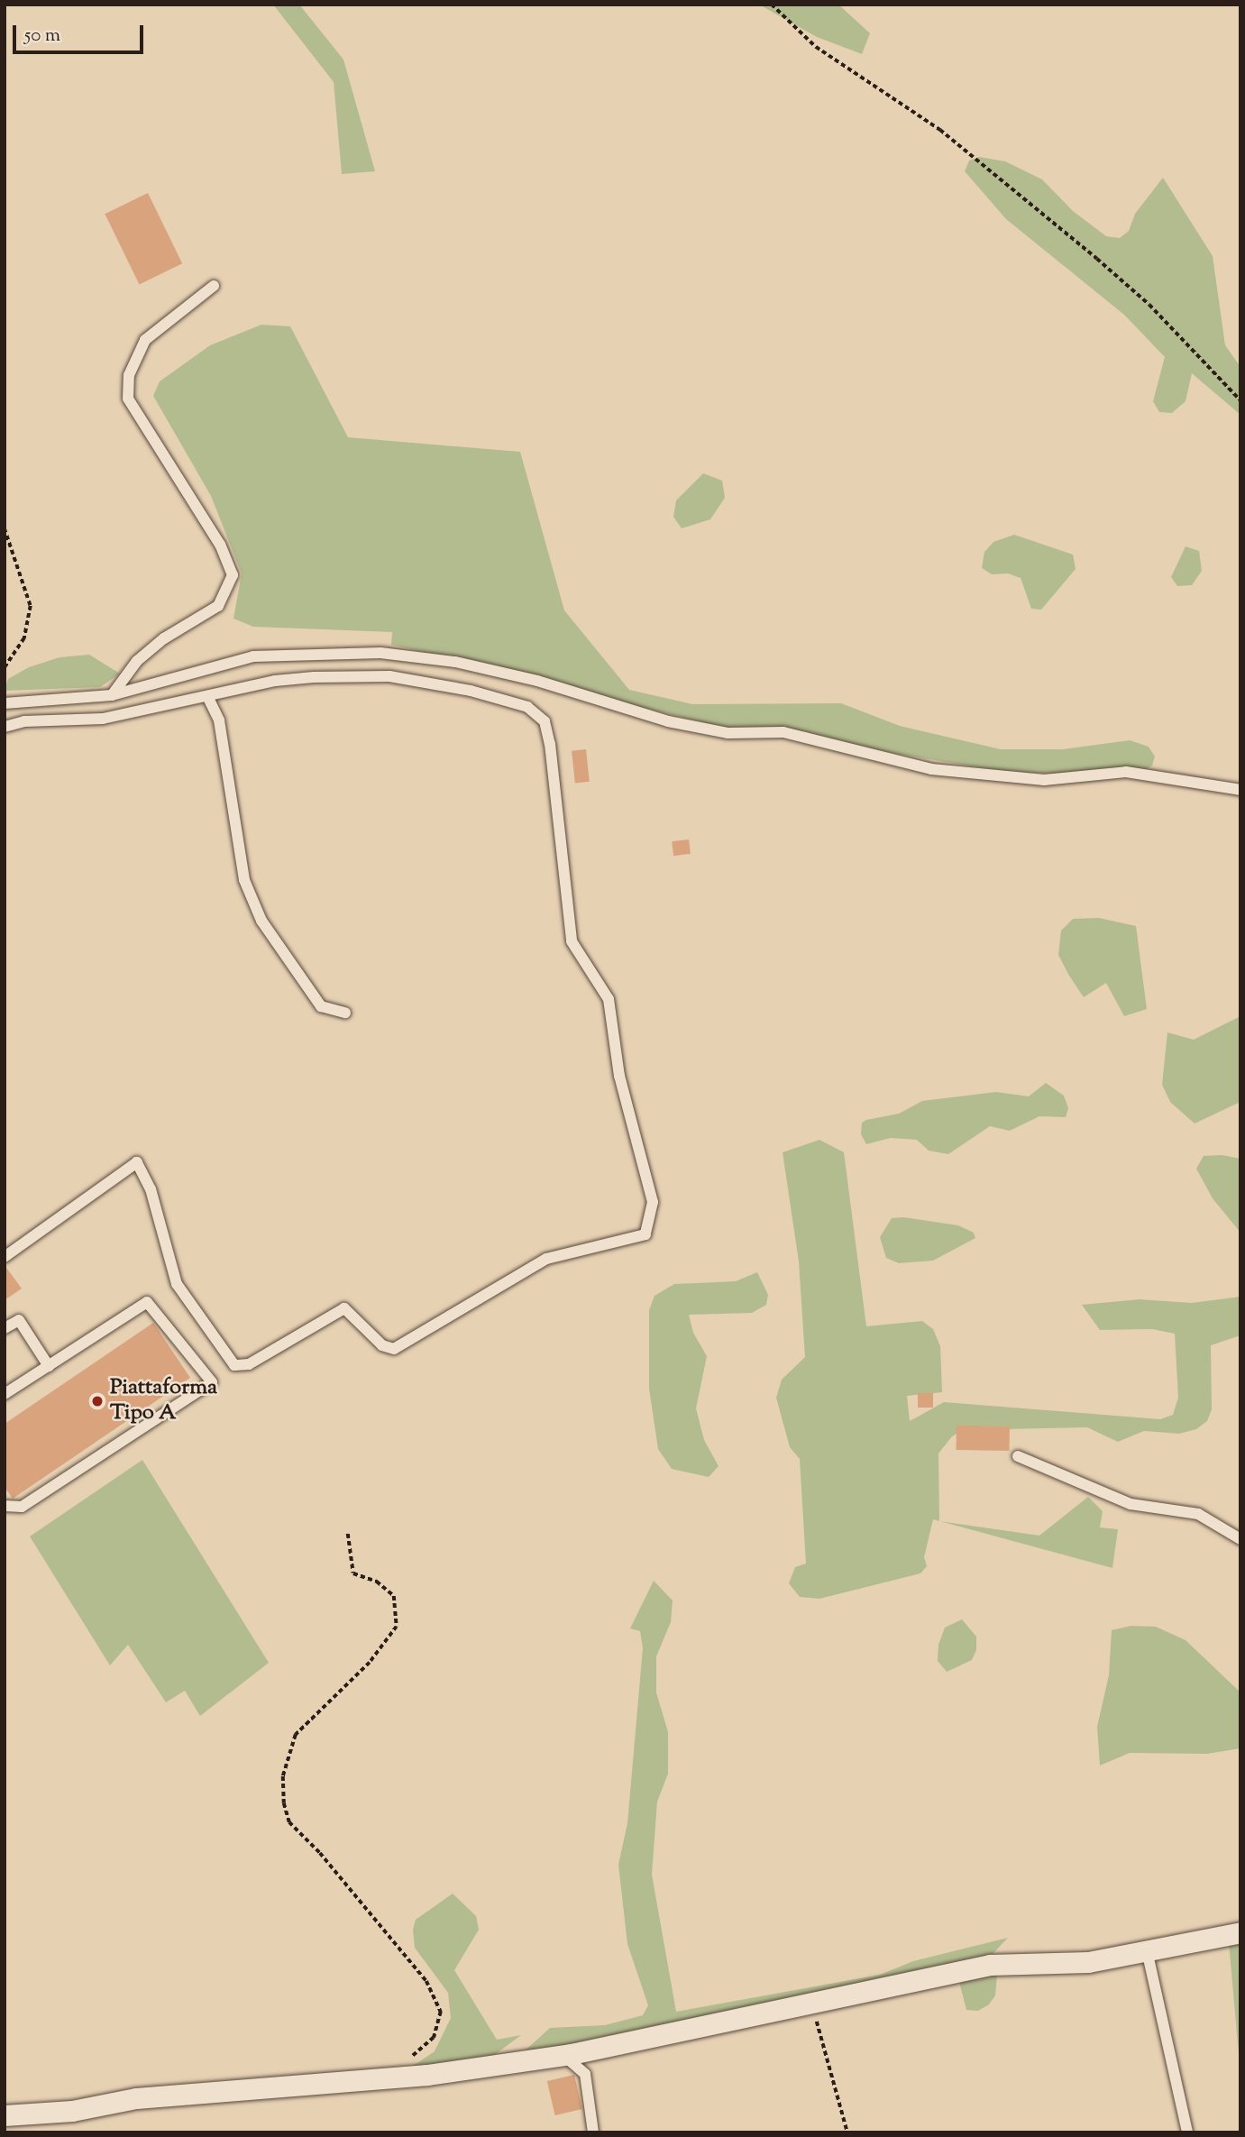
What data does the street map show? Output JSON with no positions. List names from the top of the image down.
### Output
{
  "places": ["Piattaforma Tipo A"],
  "scale_bar": "50 m"
}
